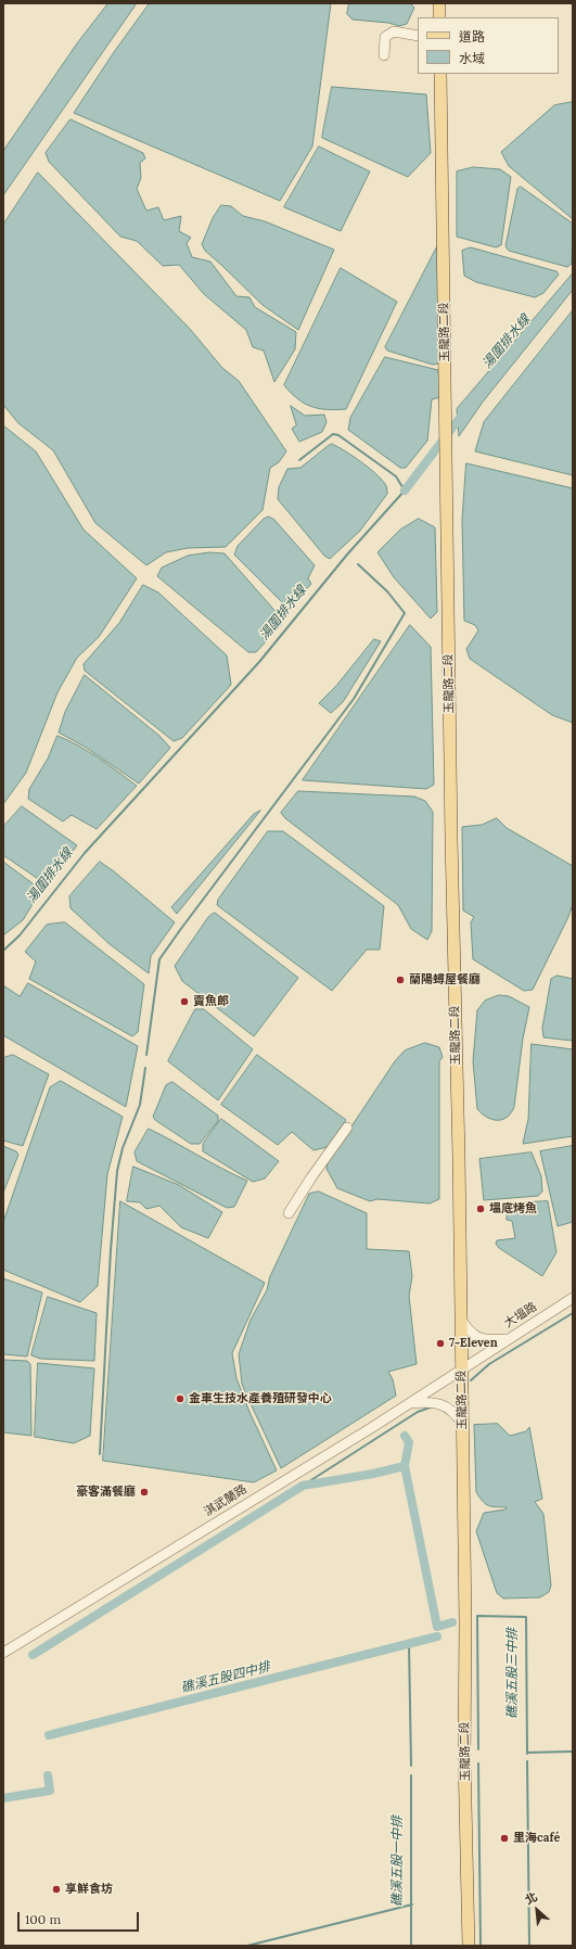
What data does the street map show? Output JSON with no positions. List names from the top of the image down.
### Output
{
  "streets": {
    "main road": ["玉龍路二段"],
    "street": ["大塭路", "淇武蘭路"]
  },
  "crossings": [
    ["玉龍路二段", "大塭路"],
    ["玉龍路二段", "淇武蘭路"],
    ["大塭路", "淇武蘭路"]
  ],
  "water": [
    "湯圍排水線",
    "礁溪五股三中排",
    "礁溪五股四中排",
    "礁溪五股一中排"
  ],
  "places": [
    "蘭陽蟳屋餐廳",
    "賣魚郎",
    "塭底烤魚",
    "7-Eleven",
    "金車生技水產養殖研發中心",
    "豪客滿餐廳",
    "里海café",
    "享鮮食坊"
  ],
  "legend": ["道路", "水域"],
  "scale_bar": "100 m",
  "north": "top left"
}
